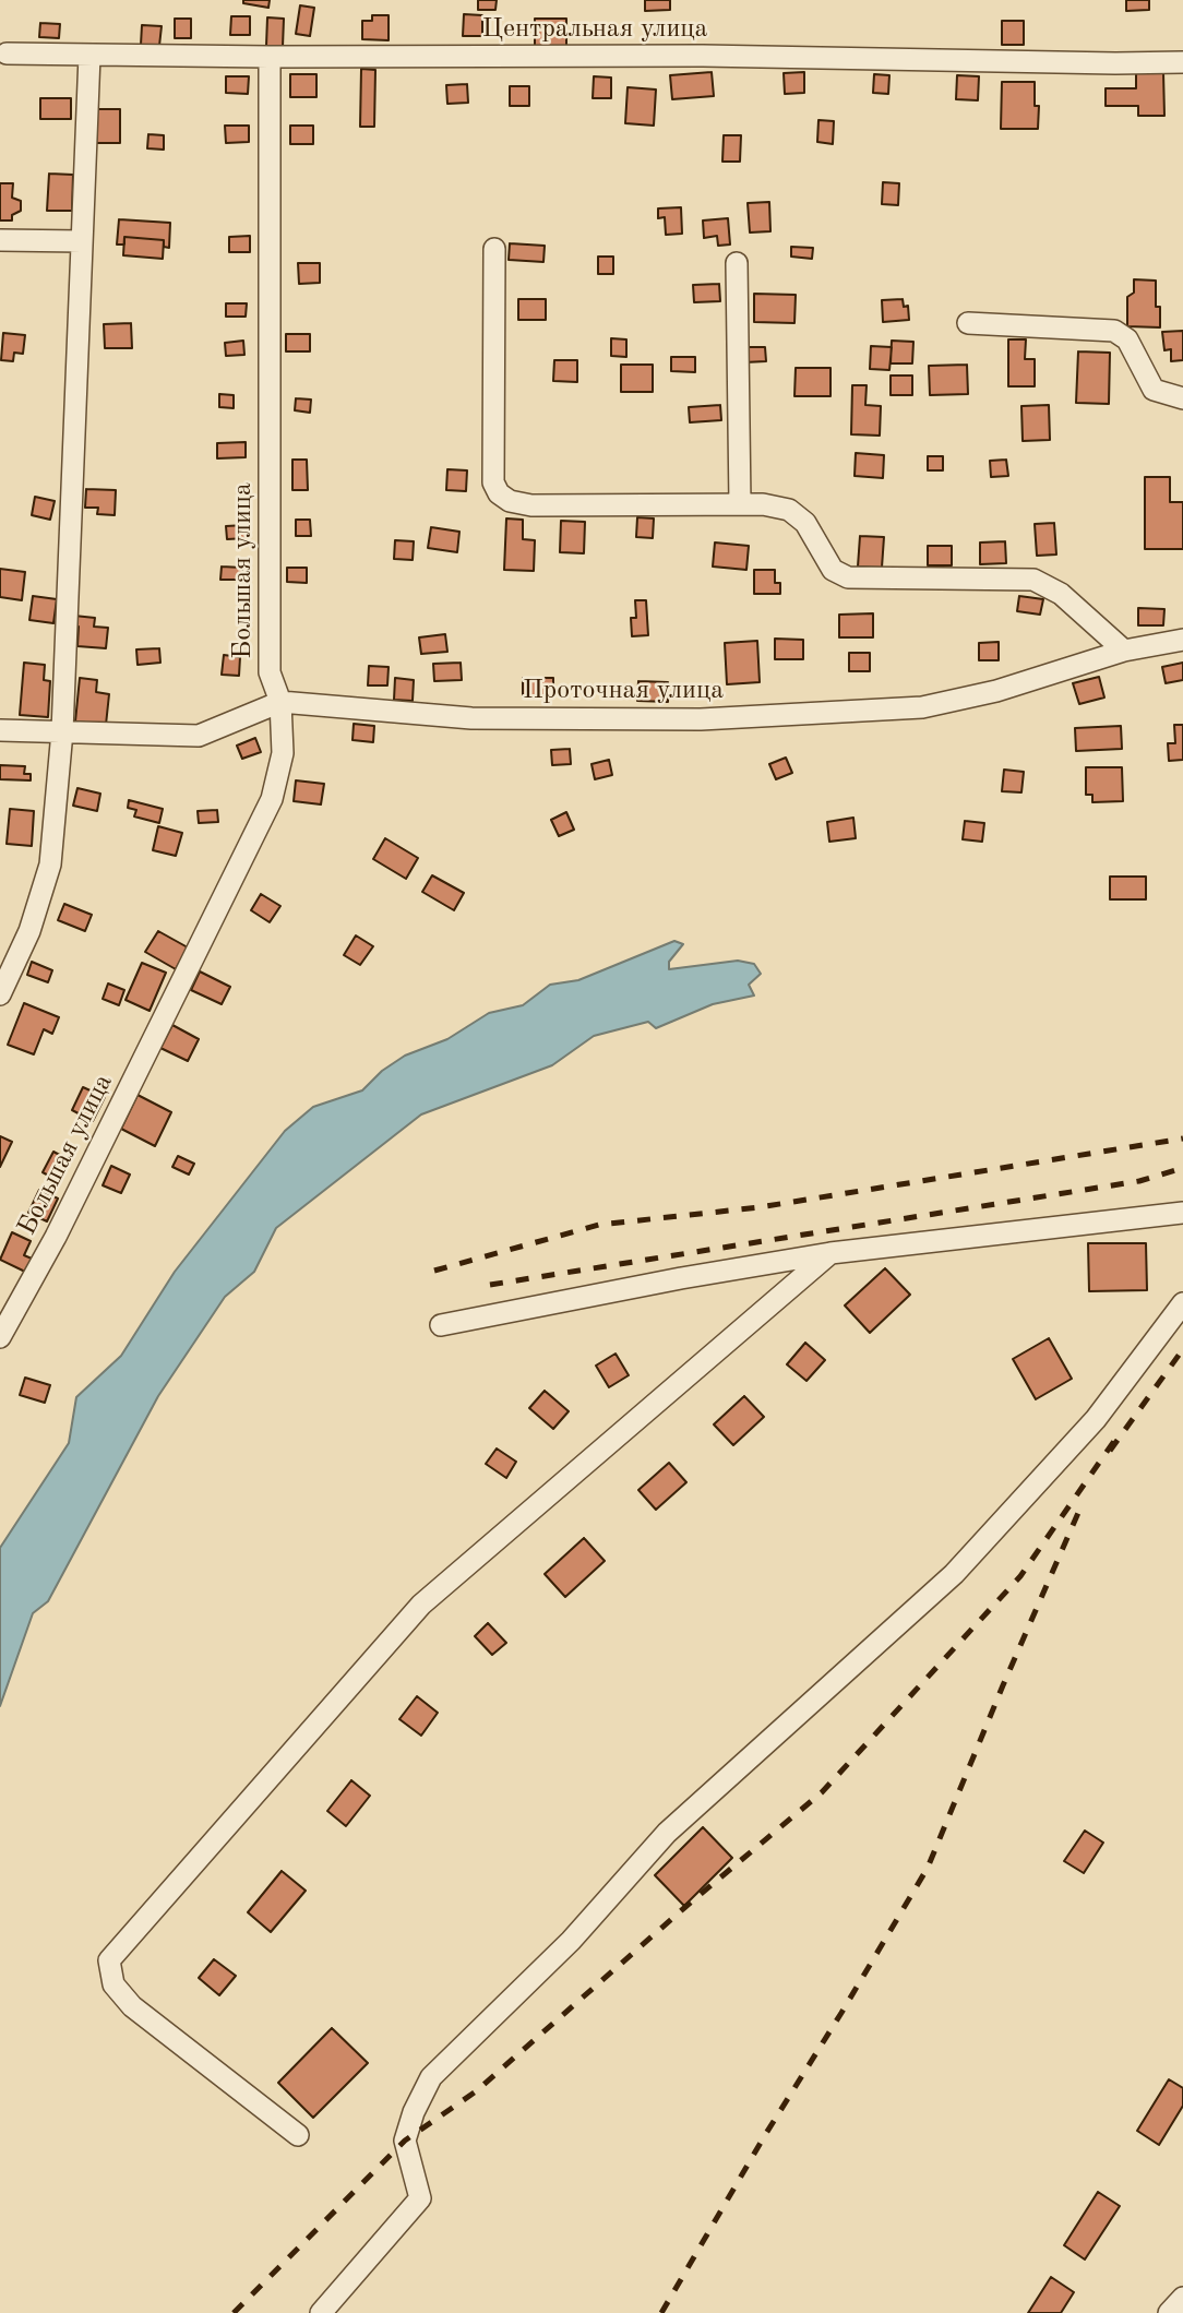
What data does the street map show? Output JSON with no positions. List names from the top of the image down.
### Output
{
  "streets": {
    "street": ["Центральная улица", "Большая улица", "Проточная улица"]
  },
  "crossings": [
    ["Центральная улица", "Большая улица"],
    ["Большая улица", "Проточная улица"]
  ]
}
